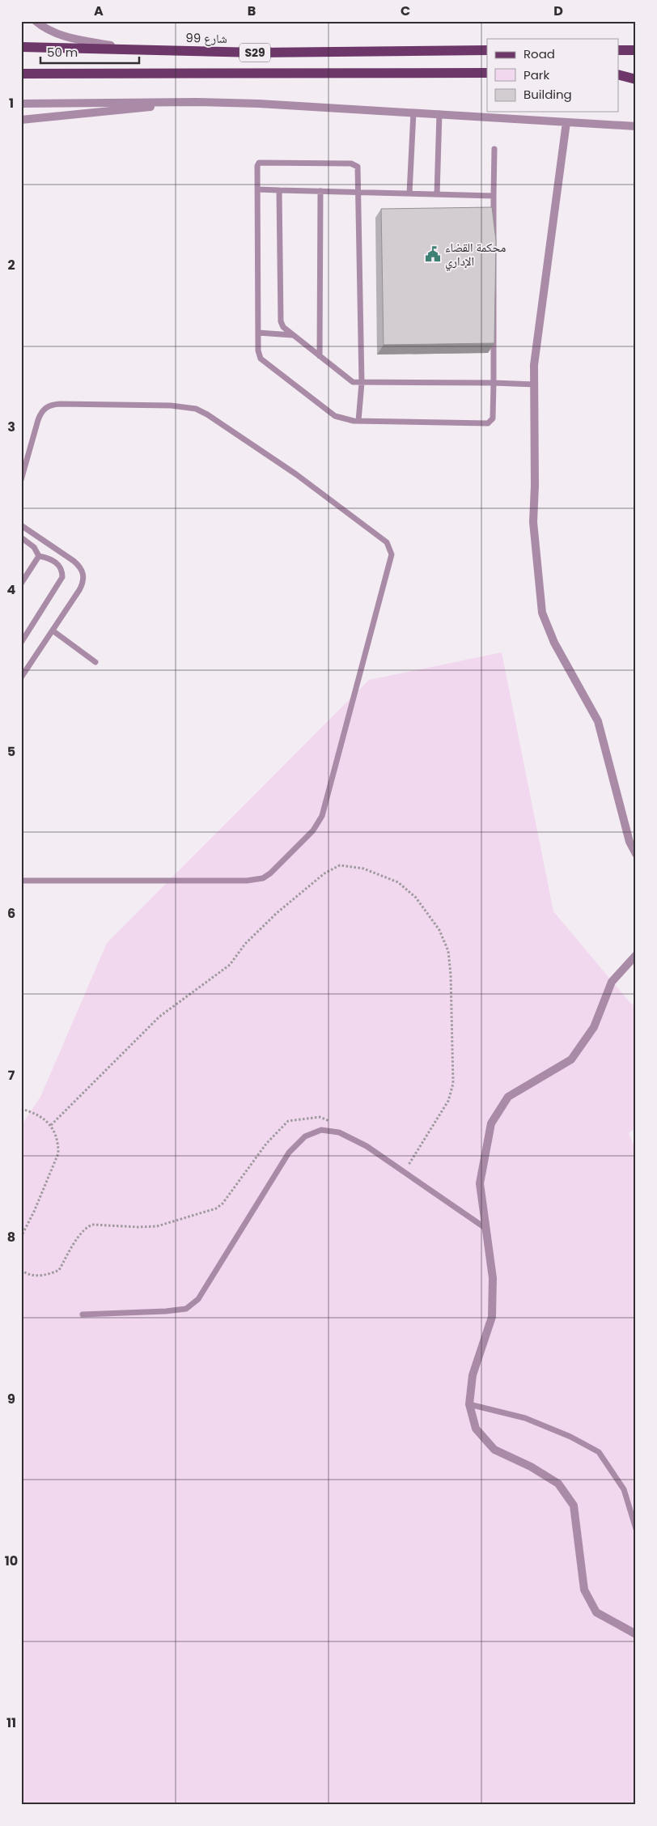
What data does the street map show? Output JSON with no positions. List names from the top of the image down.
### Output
{
  "streets": {
    "main road": ["99 شارع", "S29"]
  },
  "places": {
    "public building": ["محكمة القضاء الإداري"]
  },
  "legend": ["Road", "Park", "Building"],
  "scale_bar": "50 m",
  "grid": {
    "columns": [
      "A",
      "B",
      "C",
      "D"
    ],
    "rows": [
      "1",
      "2",
      "3",
      "4",
      "5",
      "6",
      "7",
      "8",
      "9",
      "10",
      "11"
    ]
  }
}
